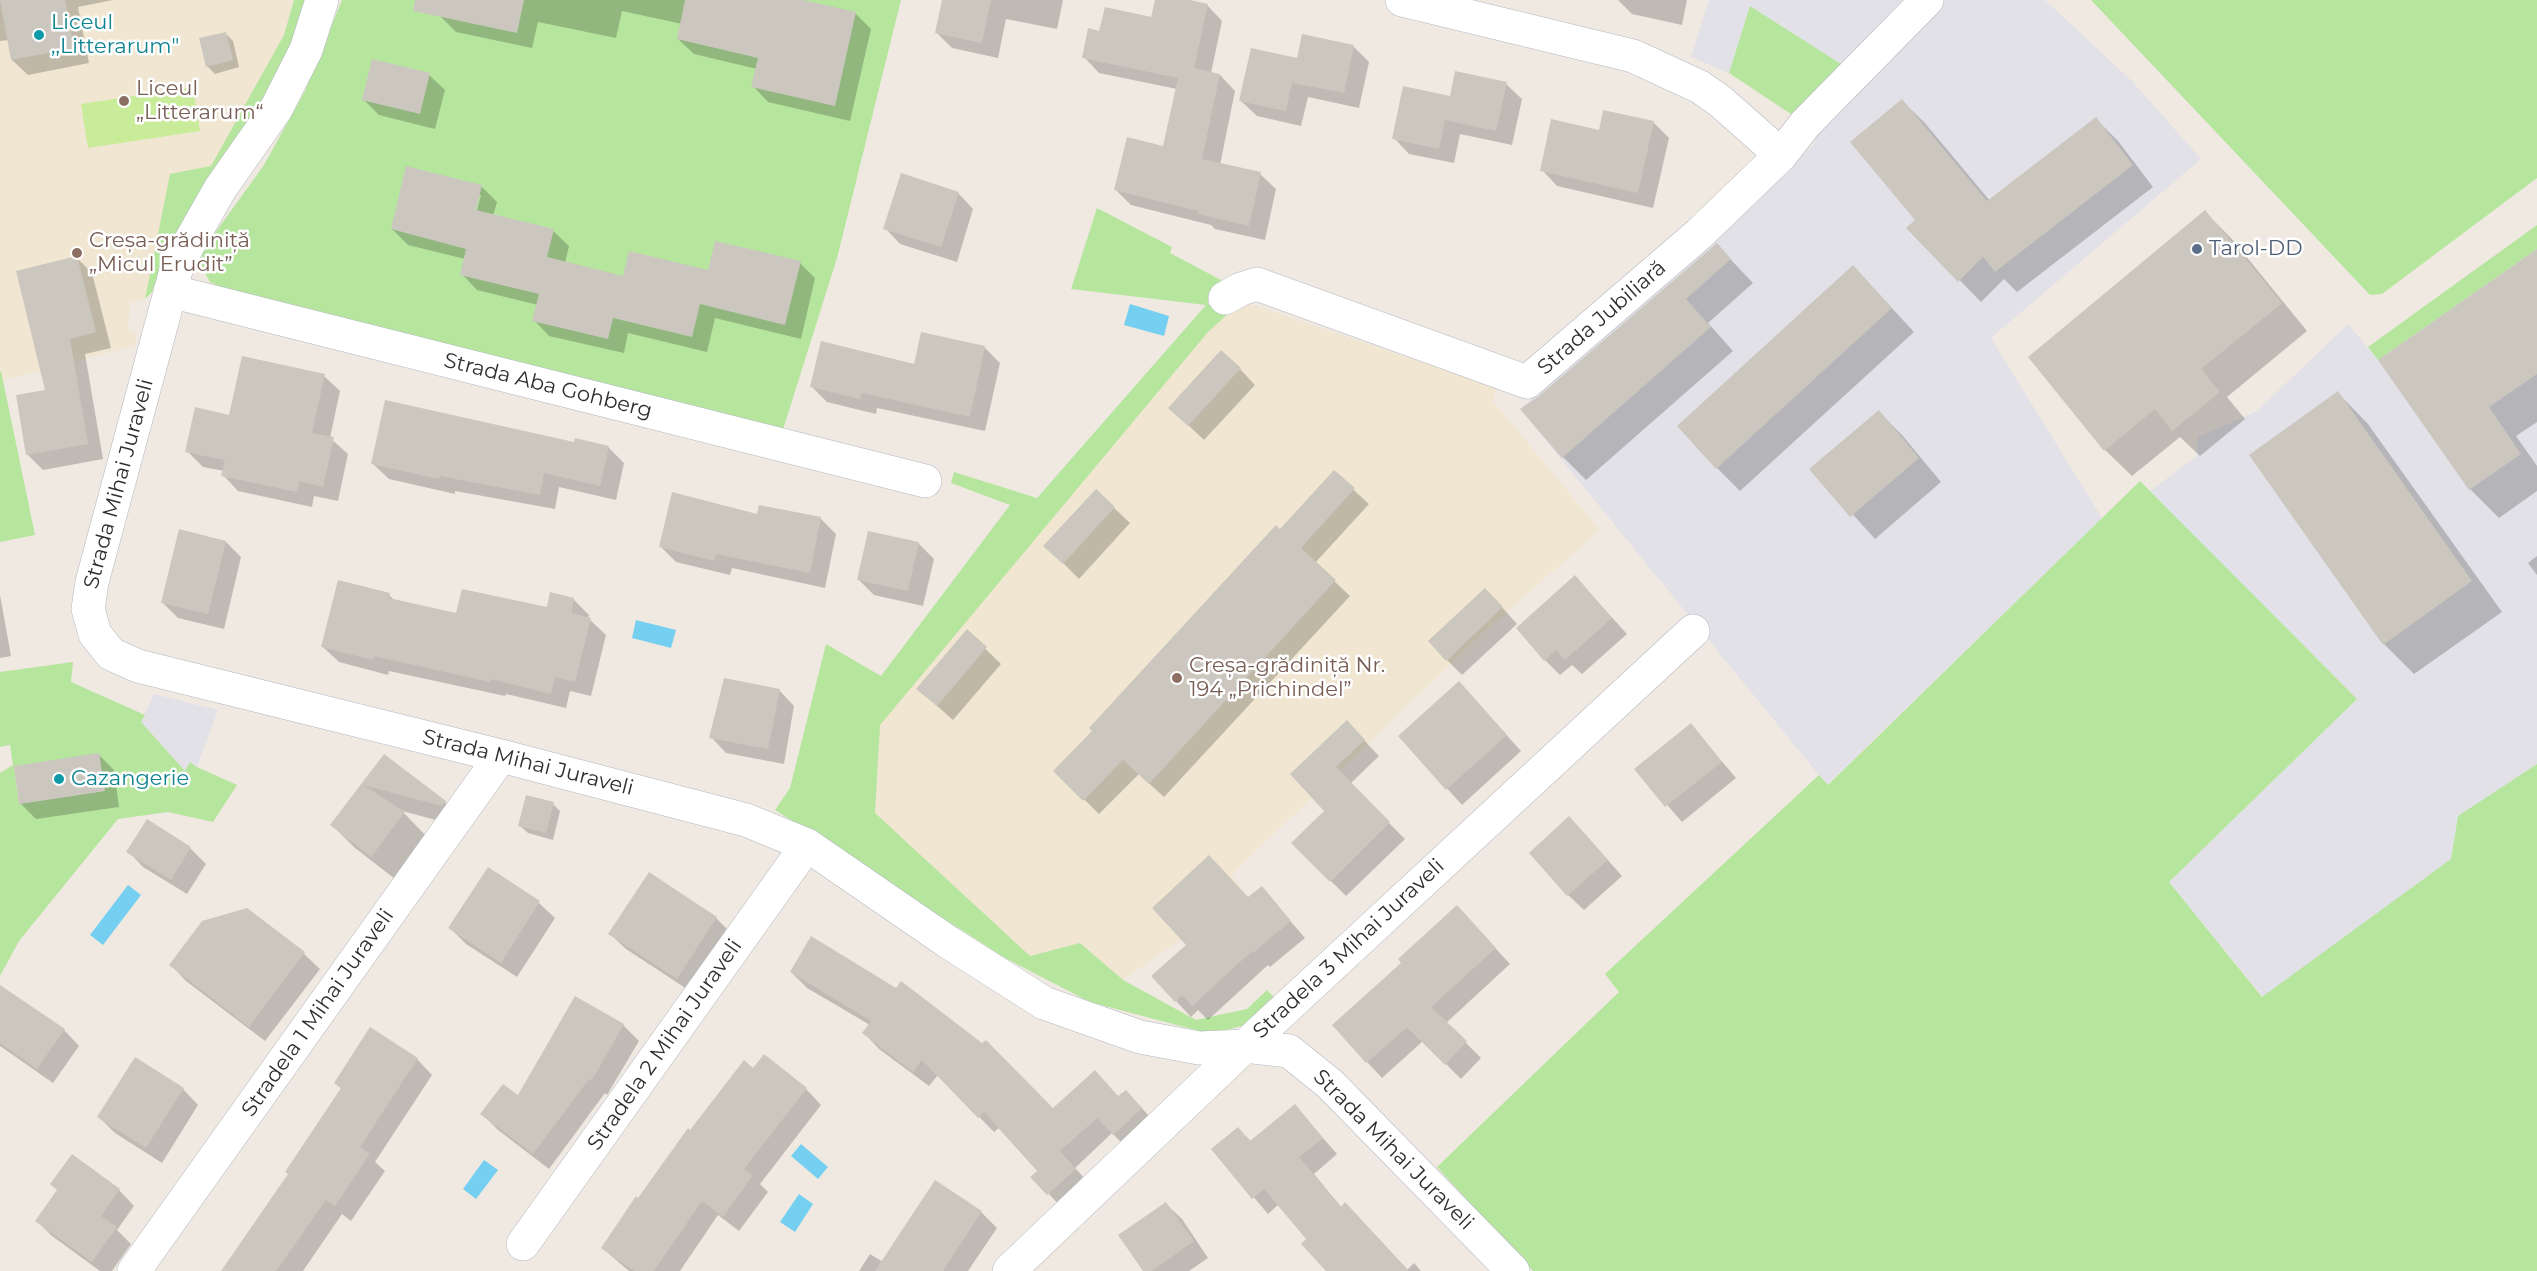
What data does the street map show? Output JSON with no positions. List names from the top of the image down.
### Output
{
  "streets": {
    "street": [
      "Strada Jubiliară",
      "Strada Aba Gohberg",
      "Strada Mihai Juraveli",
      "Stradela 3 Mihai Juraveli",
      "Stradela 1 Mihai Juraveli",
      "Stradela 2 Mihai Juraveli"
    ]
  },
  "crossings": [
    ["Strada Aba Gohberg", "Strada Mihai Juraveli"],
    ["Strada Mihai Juraveli", "Stradela 3 Mihai Juraveli"],
    ["Strada Mihai Juraveli", "Stradela 1 Mihai Juraveli"],
    ["Strada Mihai Juraveli", "Stradela 2 Mihai Juraveli"]
  ],
  "places": [
    "Liceul ,,Litterarum\"",
    "Liceul „Litterarum“",
    "Tarol-DD",
    "Creșa-grădiniță „Micul Erudit”",
    "Creșa-grădiniță Nr. 194 „Prichindel”",
    "Cazangerie"
  ]
}
